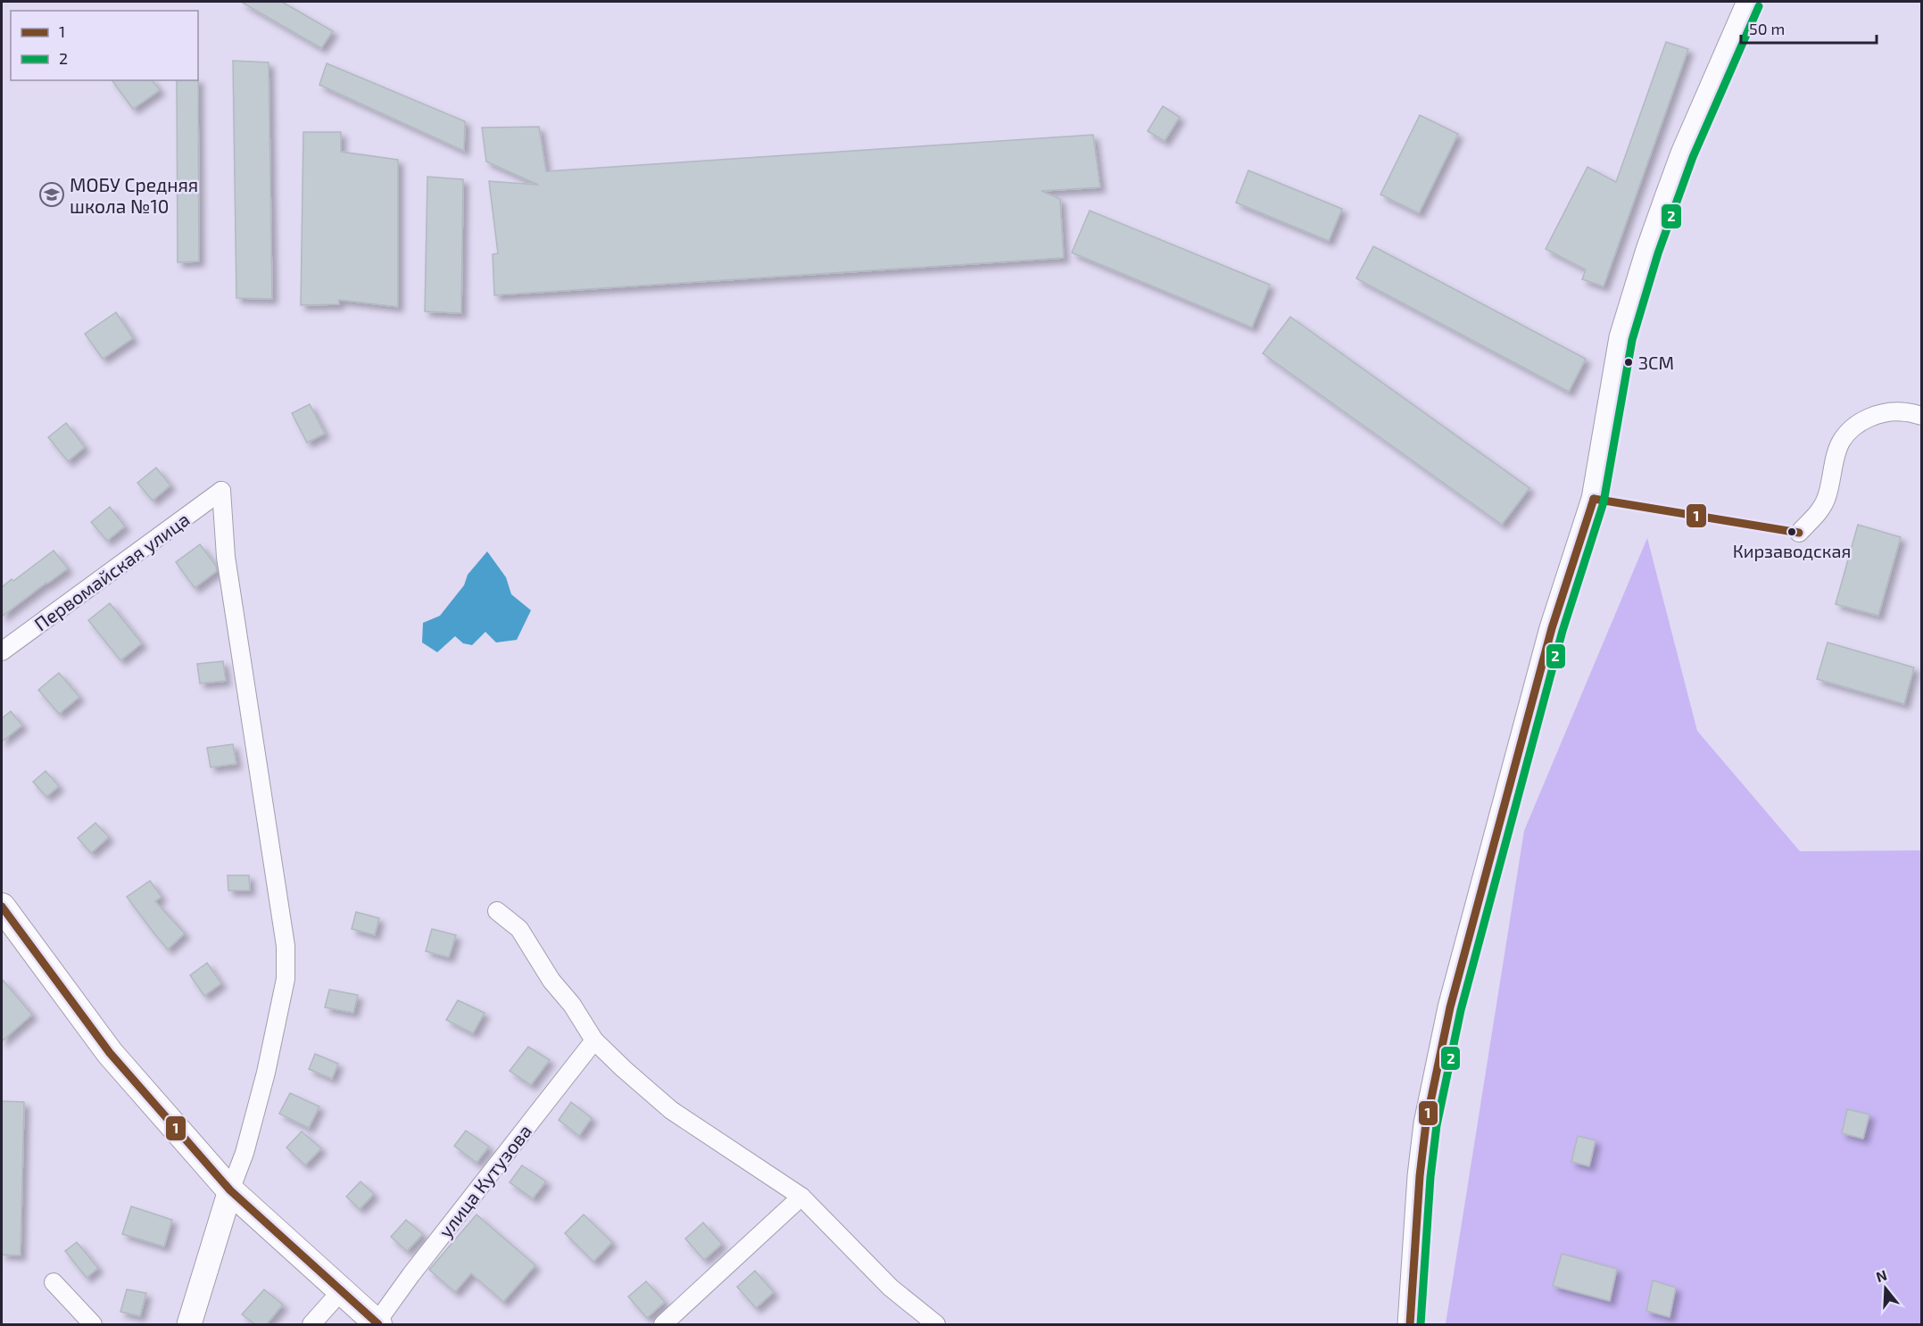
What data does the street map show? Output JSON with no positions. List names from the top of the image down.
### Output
{
  "streets": {
    "street": ["Первомайская улица", "улица Кутузова"]
  },
  "places": {
    "school or university": ["МОБУ Средняя школа №10"],
    "other": ["ЗСМ", "Кирзаводская"]
  },
  "lines": ["transit line 2", "transit line 1"],
  "legend": ["1", "2"],
  "scale_bar": "50 m",
  "north": "top"
}
